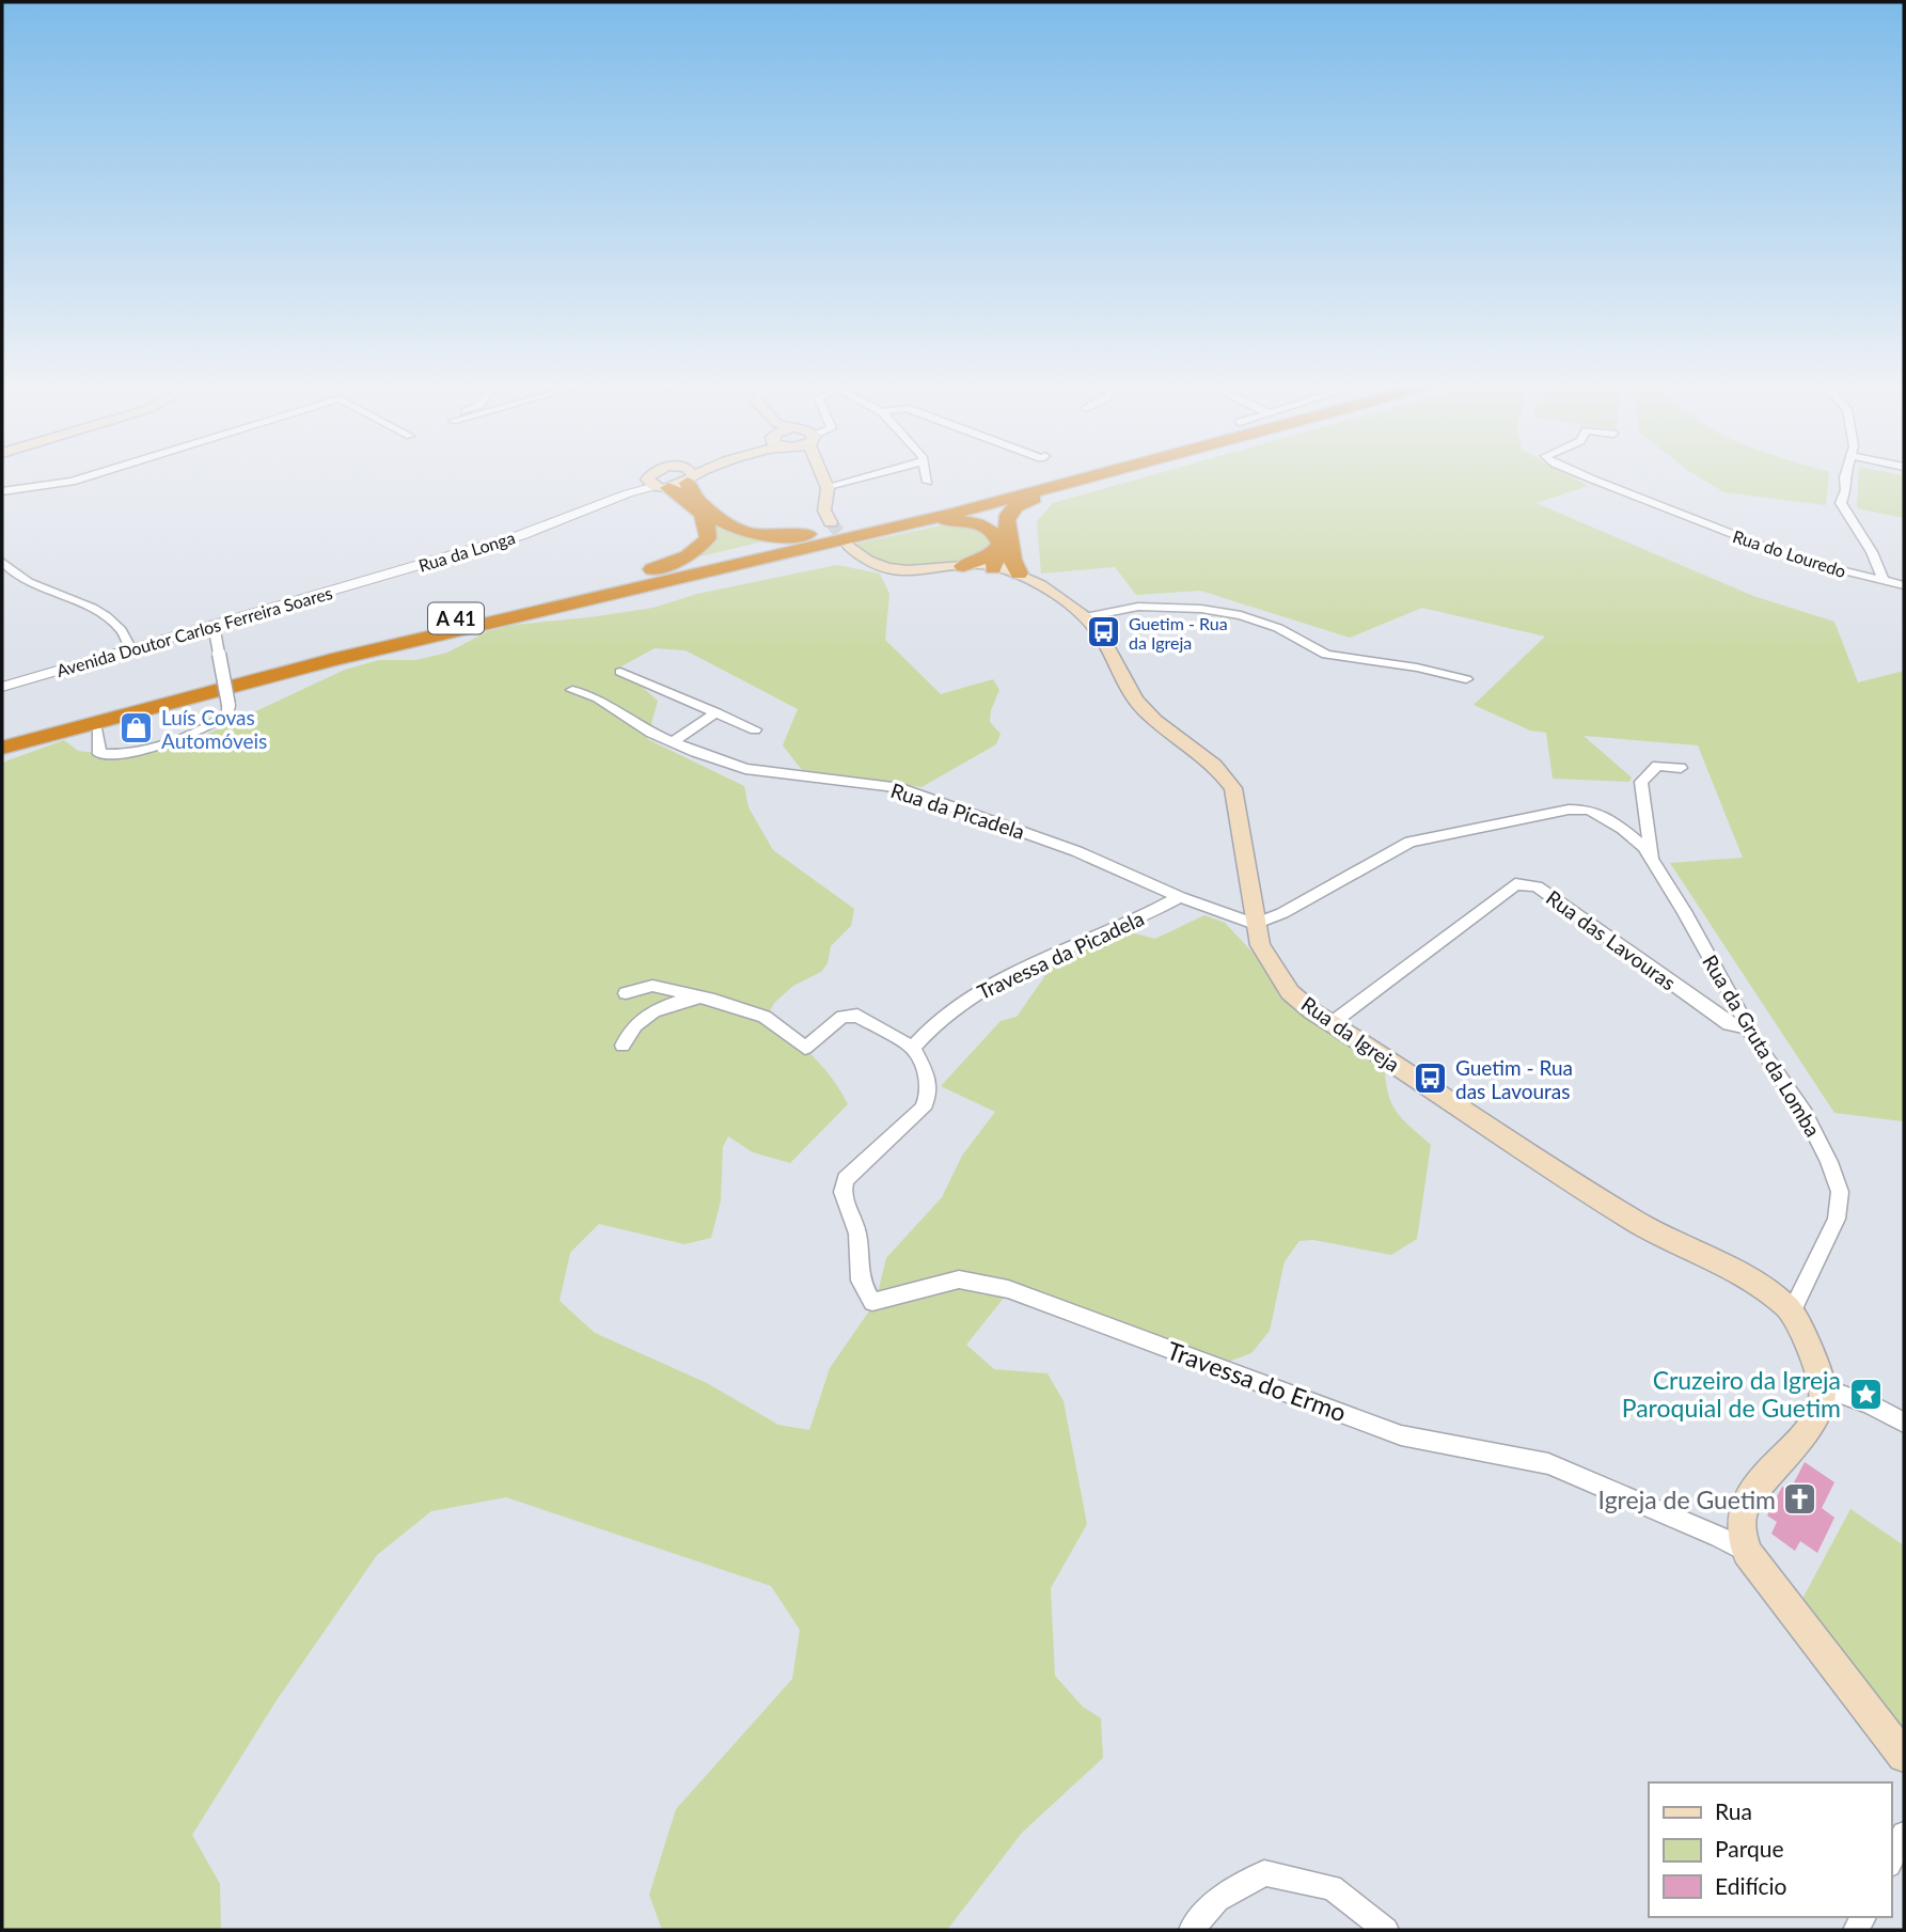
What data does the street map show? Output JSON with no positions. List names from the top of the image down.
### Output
{
  "streets": {
    "highway": ["A 41"],
    "main road": ["Rua da Longa", "Rua da Igreja"],
    "street": [
      "Rua do Louredo",
      "Avenida Doutor Carlos Ferreira Soares",
      "Rua da Picadela",
      "Rua das Lavouras",
      "Travessa da Picadela",
      "Rua da Gruta da Lomba",
      "Travessa do Ermo"
    ]
  },
  "crossings": [
    ["Rua da Longa", "Avenida Doutor Carlos Ferreira Soares"],
    ["Rua da Picadela", "Travessa da Picadela"],
    ["Rua da Picadela", "Rua da Igreja"],
    ["Rua das Lavouras", "Rua da Igreja"],
    ["Rua das Lavouras", "Rua da Gruta da Lomba"],
    ["Travessa da Picadela", "Travessa do Ermo"],
    ["Rua da Igreja", "Rua da Gruta da Lomba"]
  ],
  "places": {
    "bus stop": ["Guetim - Rua da Igreja", "Guetim - Rua das Lavouras"],
    "shop": ["Luís Covas Automóveis"],
    "place": ["Cruzeiro da Igreja Paroquial de Guetim"],
    "church": ["Igreja de Guetim"]
  },
  "legend": ["Rua", "Parque", "Edifício"]
}
